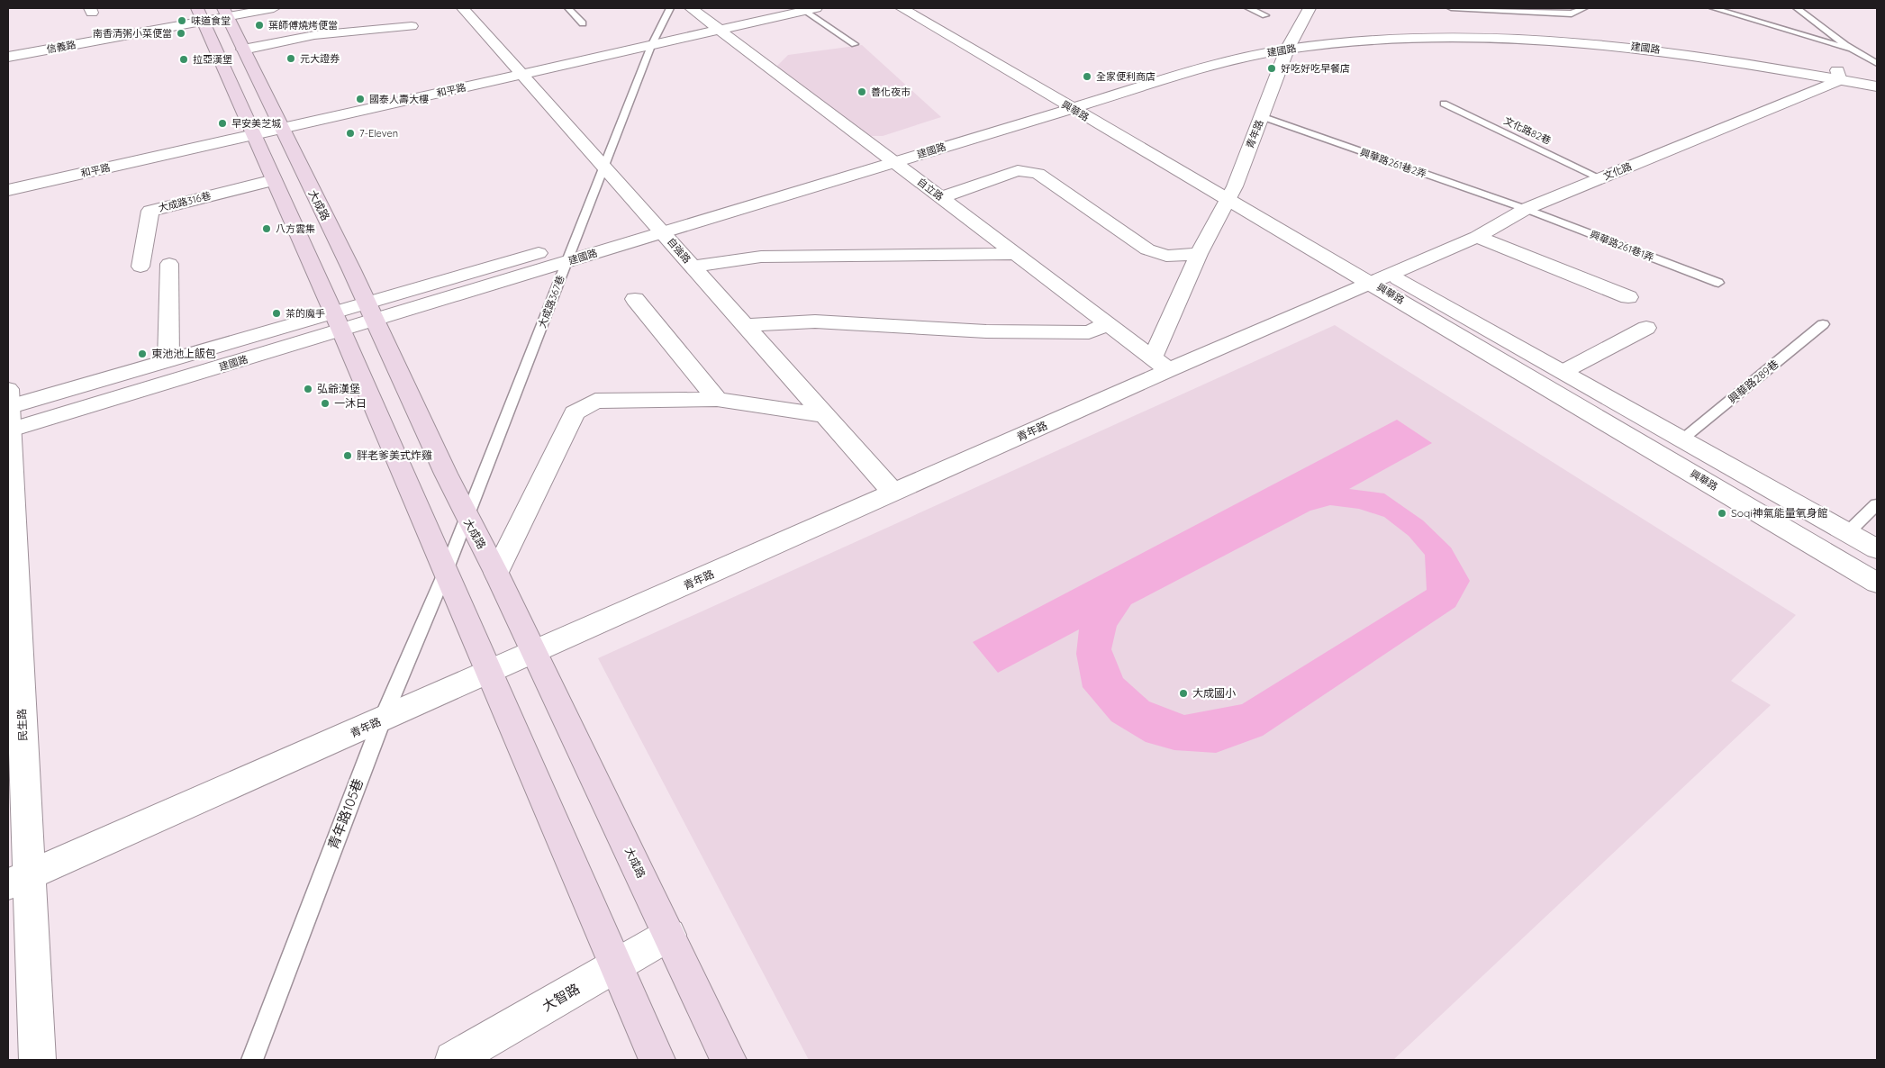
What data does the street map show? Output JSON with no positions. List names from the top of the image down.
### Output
{
  "streets": {
    "main road": ["大成路"],
    "street": [
      "信義路",
      "建國路",
      "和平路",
      "興華路",
      "青年路",
      "文化路",
      "自立路",
      "大成路316巷",
      "自強路",
      "民生路",
      "大智路"
    ],
    "lane": [
      "文化路82巷",
      "興華路261巷2弄",
      "興華路261巷1弄",
      "大成路367巷",
      "興華路289巷",
      "青年路105巷"
    ]
  },
  "crossings": [
    ["信義路", "大成路"],
    ["建國路", "興華路"],
    ["建國路", "青年路"],
    ["建國路", "文化路"],
    ["建國路", "自立路"],
    ["建國路", "大成路"],
    ["建國路", "自強路"],
    ["建國路", "大成路367巷"],
    ["建國路", "民生路"],
    ["和平路", "自立路"],
    ["和平路", "大成路"],
    ["和平路", "自強路"],
    ["和平路", "大成路367巷"],
    ["興華路", "青年路"],
    ["興華路", "文化路"],
    ["興華路", "興華路289巷"],
    ["文化路82巷", "文化路"],
    ["青年路", "興華路261巷2弄"],
    ["青年路", "文化路"],
    ["青年路", "自立路"],
    ["青年路", "大成路"],
    ["青年路", "自強路"],
    ["青年路", "民生路"],
    ["青年路", "青年路105巷"],
    ["興華路261巷2弄", "文化路"],
    ["興華路261巷2弄", "興華路261巷1弄"],
    ["文化路", "興華路261巷1弄"],
    ["大成路", "大成路367巷"],
    ["大成路", "大智路"],
    ["自強路", "大成路367巷"],
    ["大成路367巷", "青年路105巷"]
  ],
  "places": [
    "味道食堂",
    "葉師傅燒烤便當",
    "南香清粥小菜便當",
    "元大證券",
    "拉亞漢堡",
    "好吃好吃早餐店",
    "全家便利商店",
    "善化夜市",
    "國泰人壽大樓",
    "早安美芝城",
    "7-Eleven",
    "八方雲集",
    "茶的魔手",
    "東池池上飯包",
    "弘爺漢堡",
    "一沐日",
    "胖老爹美式炸雞",
    "Soqi神氣能量氧身館",
    "大成國小"
  ]
}
